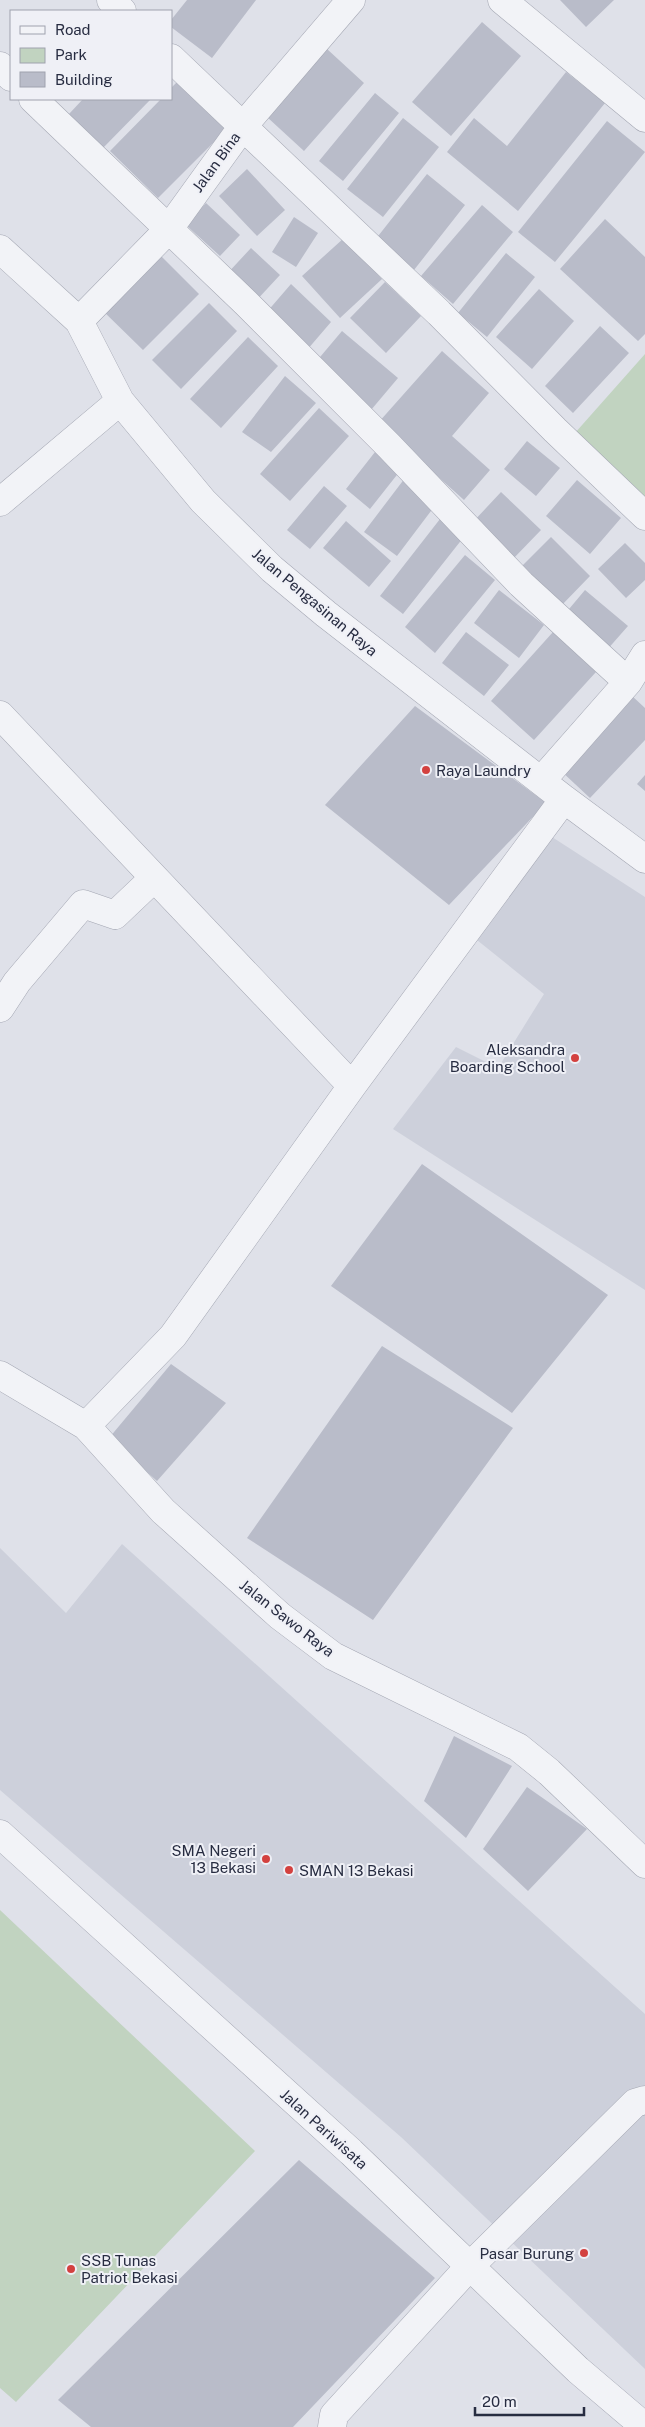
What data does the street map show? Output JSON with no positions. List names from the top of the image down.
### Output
{
  "streets": {
    "street": [
      "Jalan Bina",
      "Jalan Pengasinan Raya",
      "Jalan Sawo Raya",
      "Jalan Pariwisata"
    ]
  },
  "crossings": [
    ["Jalan Bina", "Jalan Pengasinan Raya"]
  ],
  "places": [
    "Raya Laundry",
    "Aleksandra Boarding School",
    "SMA Negeri 13 Bekasi",
    "SMAN 13 Bekasi",
    "Pasar Burung",
    "SSB Tunas Patriot Bekasi"
  ],
  "legend": ["Road", "Park", "Building"],
  "scale_bar": "20 m"
}
